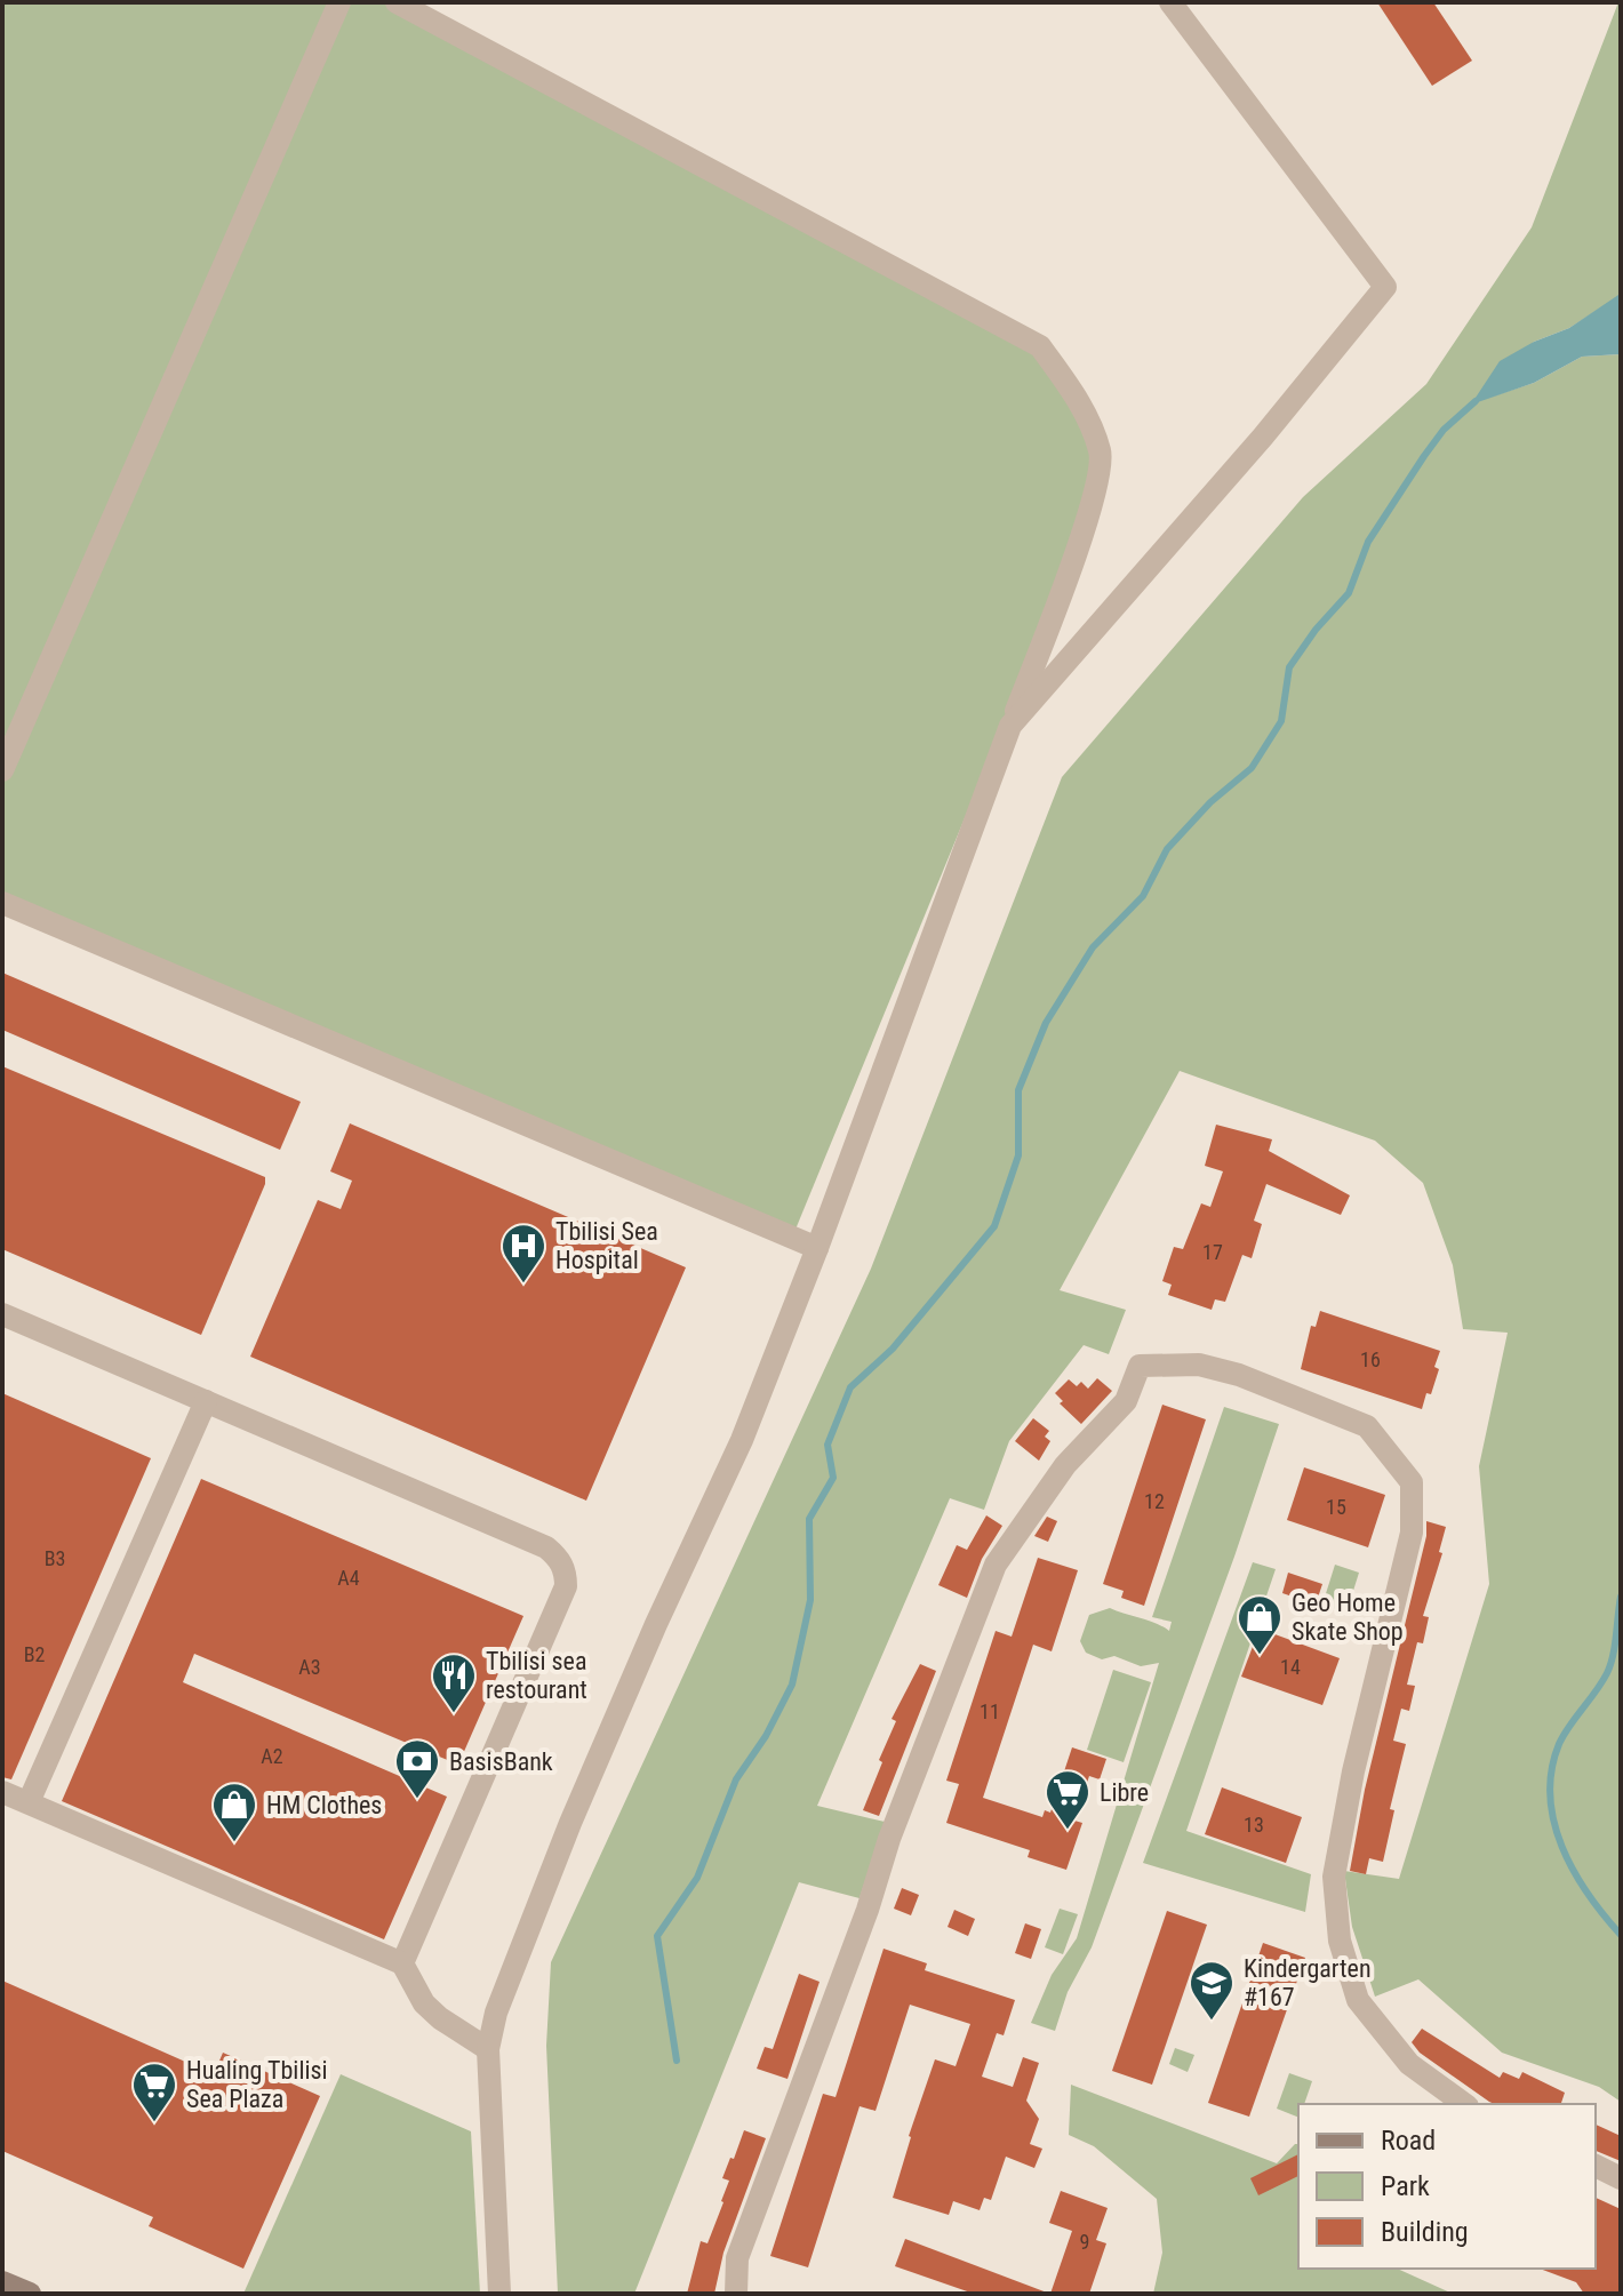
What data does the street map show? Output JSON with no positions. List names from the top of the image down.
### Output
{
  "places": {
    "hospital": ["Tbilisi Sea Hospital"],
    "shop": ["Geo Home Skate Shop", "HM Clothes"],
    "restaurant": ["Tbilisi sea restourant"],
    "bank": ["BasisBank"],
    "supermarket": ["Libre", "Hualing Tbilisi Sea Plaza"],
    "school or university": ["Kindergarten #167"]
  },
  "house_numbers": [
    "17",
    "16",
    "12",
    "15",
    "B3",
    "A4",
    "B2",
    "A3",
    "14",
    "11",
    "A2",
    "13",
    "9"
  ],
  "legend": ["Road", "Park", "Building"]
}
